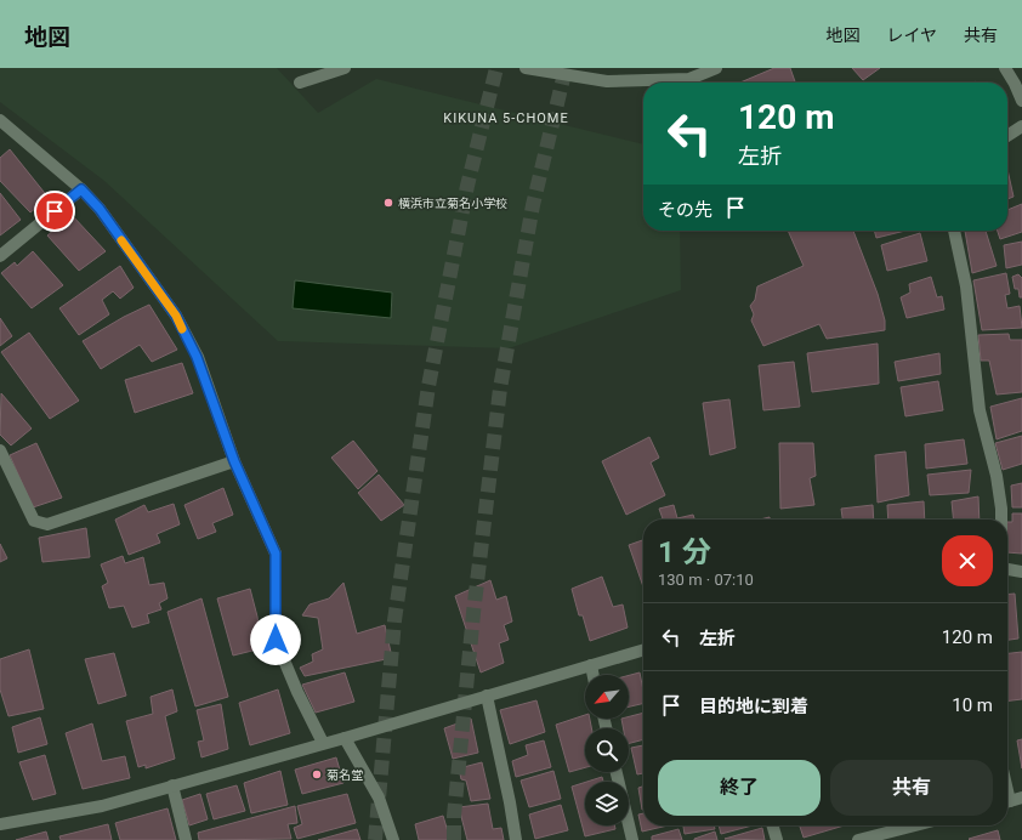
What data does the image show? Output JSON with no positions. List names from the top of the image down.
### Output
{
  "districts": ["KIKUNA 5-CHOME"],
  "places": ["横浜市立菊名小学校", "菊名堂"],
  "north": "bottom left",
  "page": {
    "header": "地図",
    "nav": ["地図", "レイヤ", "共有"],
    "turn": ["120 m", "左折"],
    "then": "その先",
    "heading": ["1 分", "130 m · 07:10"],
    "list": [
      {
        "name": "左折",
        "value": "120 m"
      },
      {
        "name": "目的地に到着",
        "value": "10 m"
      }
    ],
    "buttons": ["終了", "共有"]
  }
}
